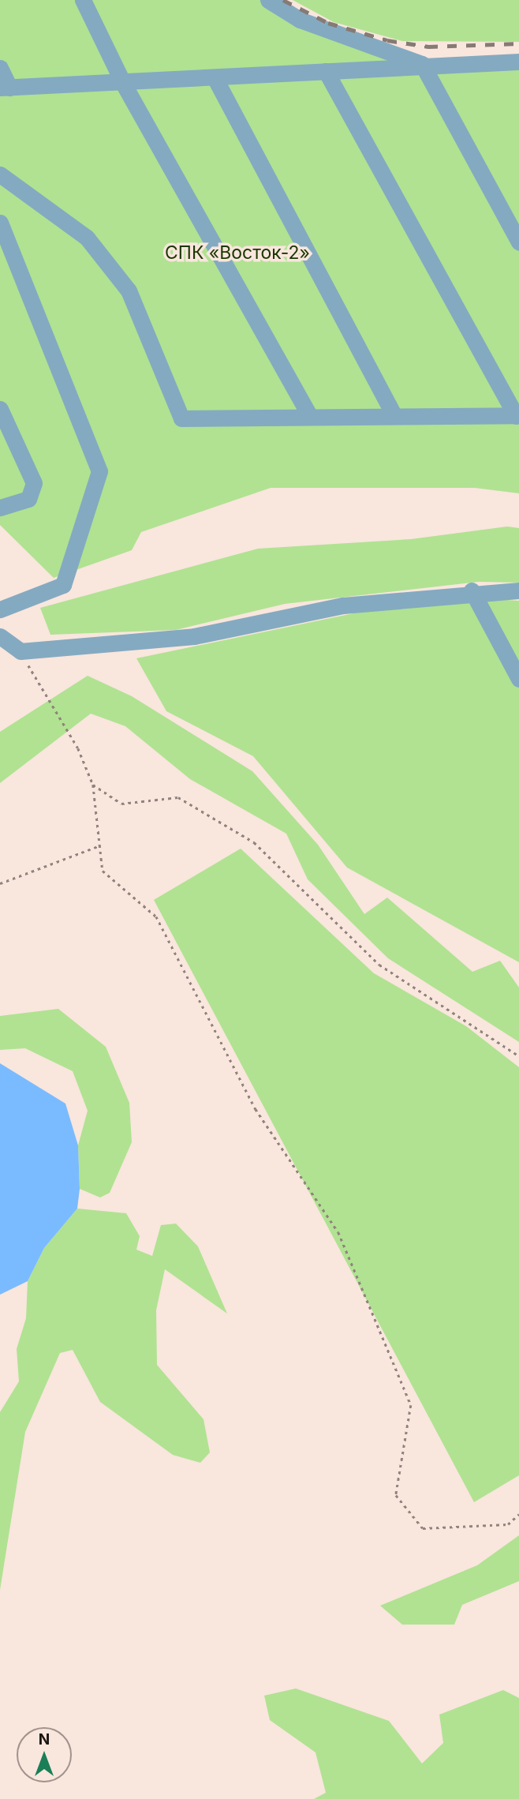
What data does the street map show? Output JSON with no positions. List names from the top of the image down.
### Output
{
  "parks": ["СПК «Восток-2»"],
  "north": "top"
}
